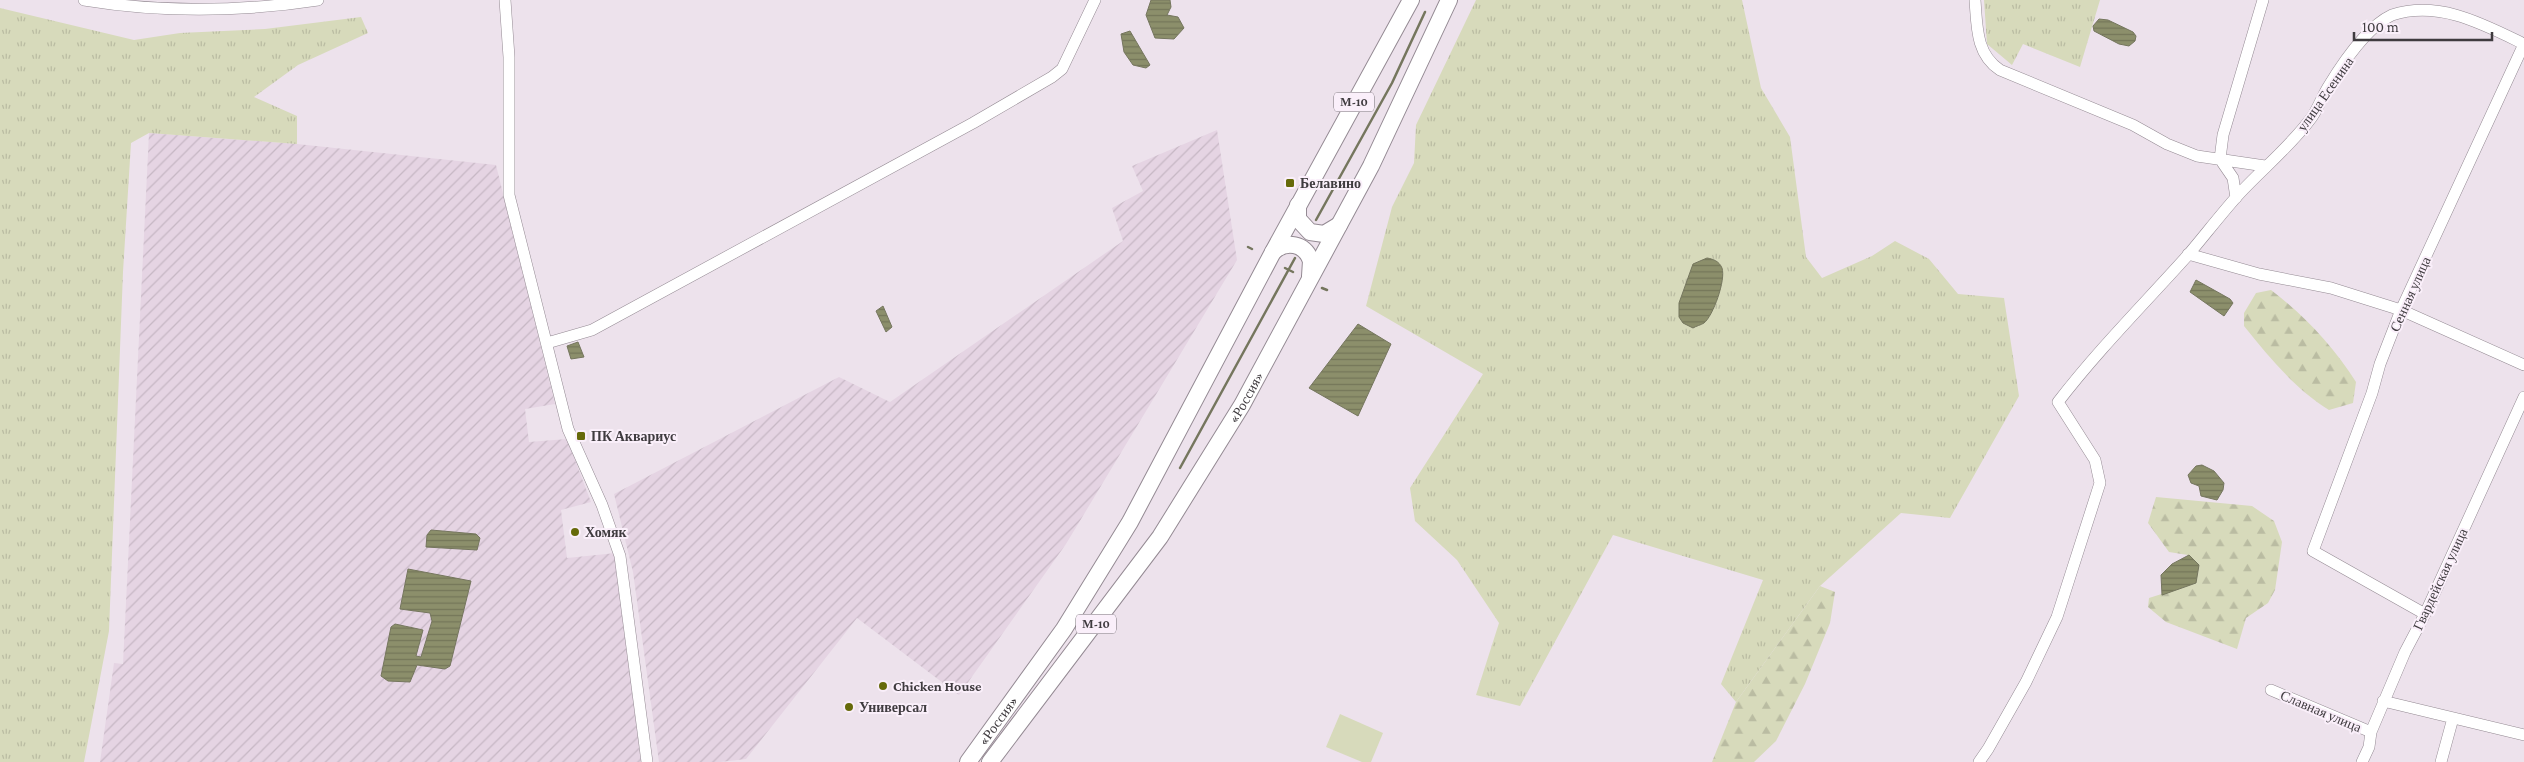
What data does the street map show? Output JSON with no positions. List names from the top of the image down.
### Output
{
  "streets": {
    "highway": ["М-10", "«Россия»"],
    "street": [
      "улица Есенина",
      "Сенная улица",
      "Гвардейская улица",
      "Славная улица"
    ]
  },
  "crossings": [
    ["улица Есенина", "Сенная улица"],
    ["Сенная улица", "Гвардейская улица"],
    ["Гвардейская улица", "Славная улица"]
  ],
  "places": {
    "transit": ["Белавино", "ПК Аквариус"],
    "other": ["Хомяк", "Chicken House", "Универсал"]
  },
  "scale_bar": "100 m"
}
